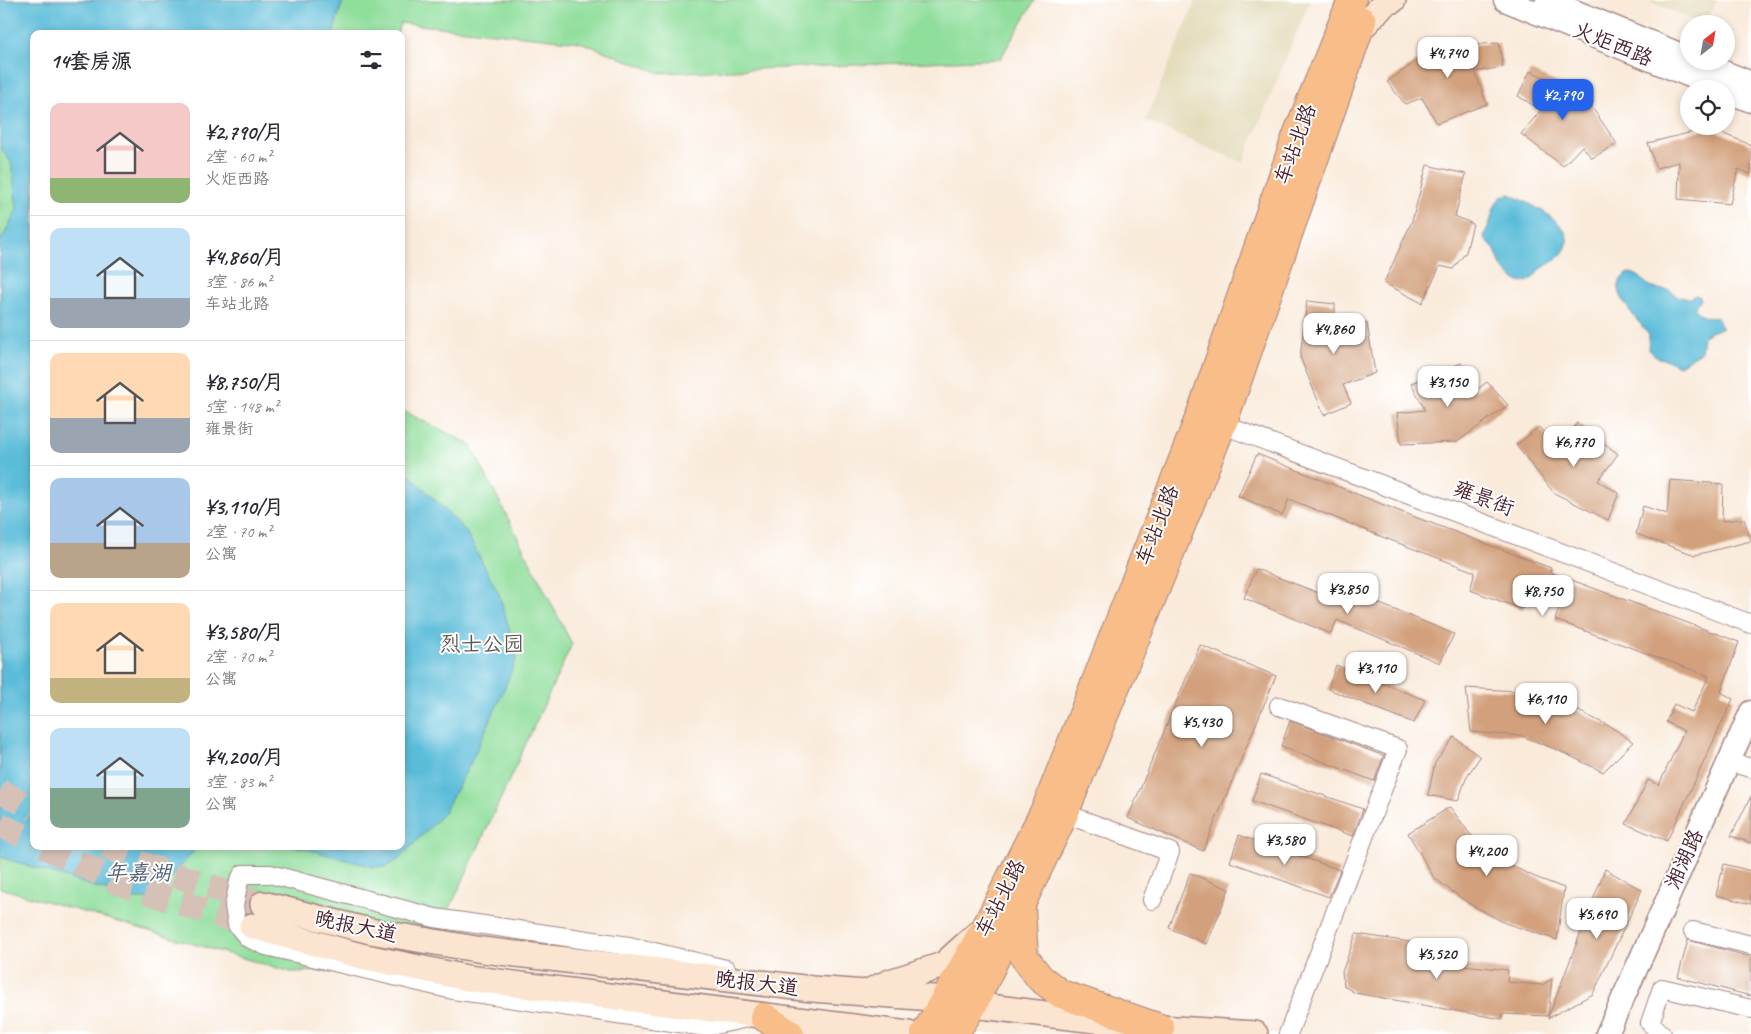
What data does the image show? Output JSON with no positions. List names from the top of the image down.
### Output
{
  "streets": {
    "main road": ["车站北路", "晚报大道"],
    "street": ["火炬西路", "雍景街", "湘湖路"]
  },
  "crossings": [
    ["车站北路", "雍景街"],
    ["车站北路", "晚报大道"]
  ],
  "water": ["年嘉湖"],
  "parks": ["烈士公园"],
  "north": "top right",
  "page": {
    "heading": "14套房源",
    "price": [
      "¥4,740",
      "¥2,790",
      "¥4,860",
      "¥3,150",
      "¥6,770",
      "¥3,850",
      "¥8,750",
      "¥3,110",
      "¥6,110",
      "¥5,430",
      "¥3,580",
      "¥4,200",
      "¥5,690",
      "¥5,520"
    ],
    "list": [
      {
        "name": "¥2,790/月",
        "note": "2室 · 60 m² · 火炬西路"
      },
      {
        "name": "¥4,860/月",
        "note": "3室 · 86 m² · 车站北路"
      },
      {
        "name": "¥8,750/月",
        "note": "5室 · 148 m² · 雍景街"
      },
      {
        "name": "¥3,110/月",
        "note": "2室 · 70 m² · 公寓"
      },
      {
        "name": "¥3,580/月",
        "note": "2室 · 70 m² · 公寓"
      },
      {
        "name": "¥4,200/月",
        "note": "3室 · 83 m² · 公寓"
      }
    ]
  }
}
